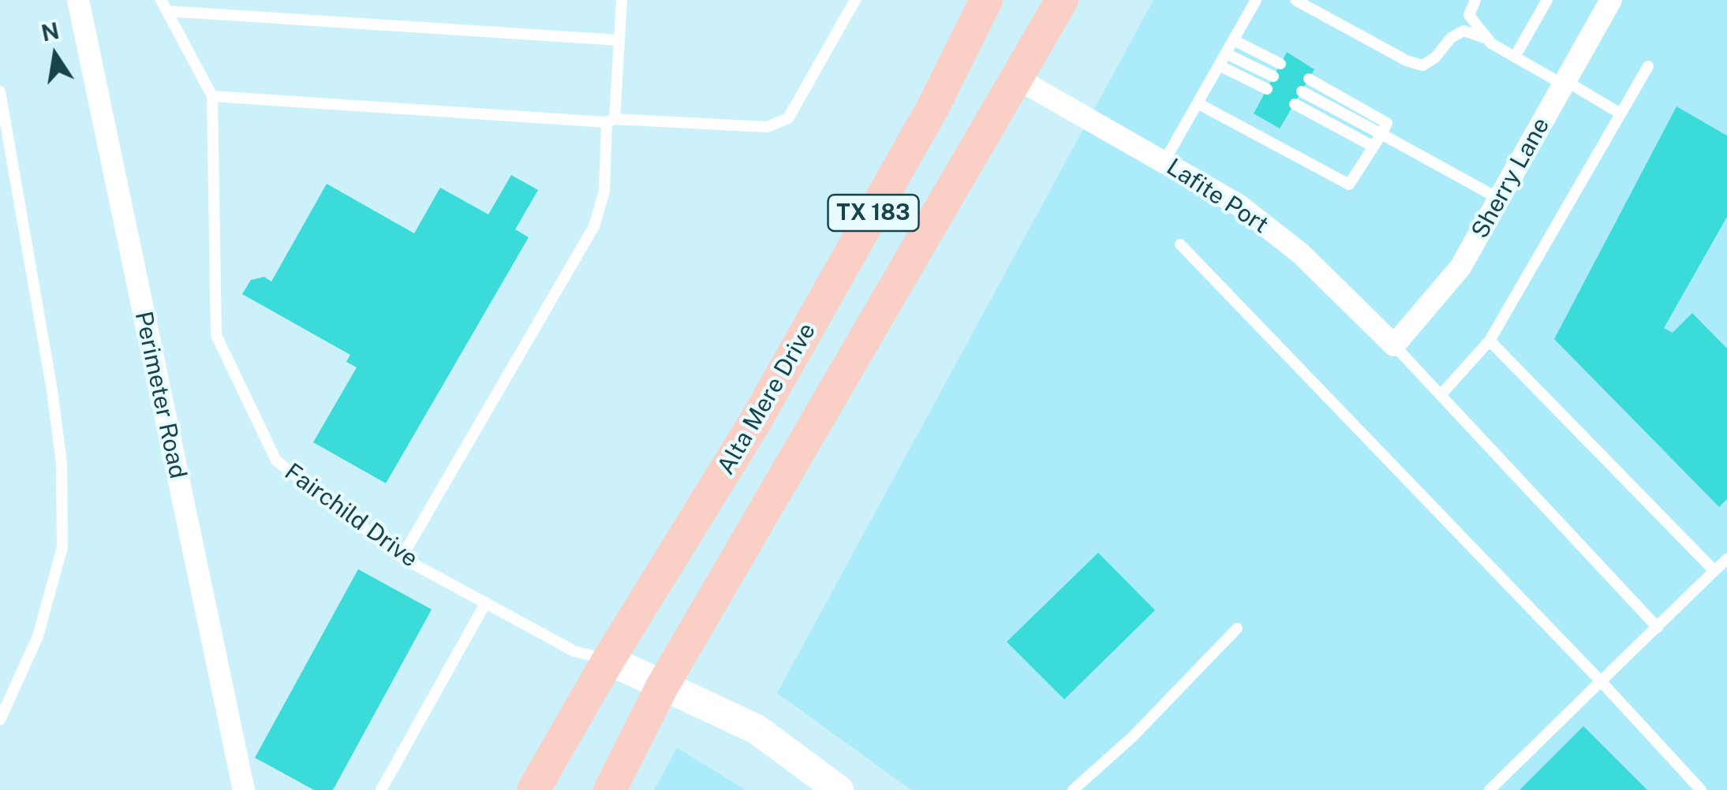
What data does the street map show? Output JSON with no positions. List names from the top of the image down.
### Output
{
  "streets": {
    "main road": ["TX 183", "Alta Mere Drive"],
    "street": ["Sherry Lane", "Lafite Port", "Perimeter Road"],
    "lane": ["Fairchild Drive"]
  },
  "crossings": [
    ["Sherry Lane", "Lafite Port"],
    ["Lafite Port", "TX 183"],
    ["Alta Mere Drive", "Fairchild Drive"]
  ],
  "north": "top"
}
